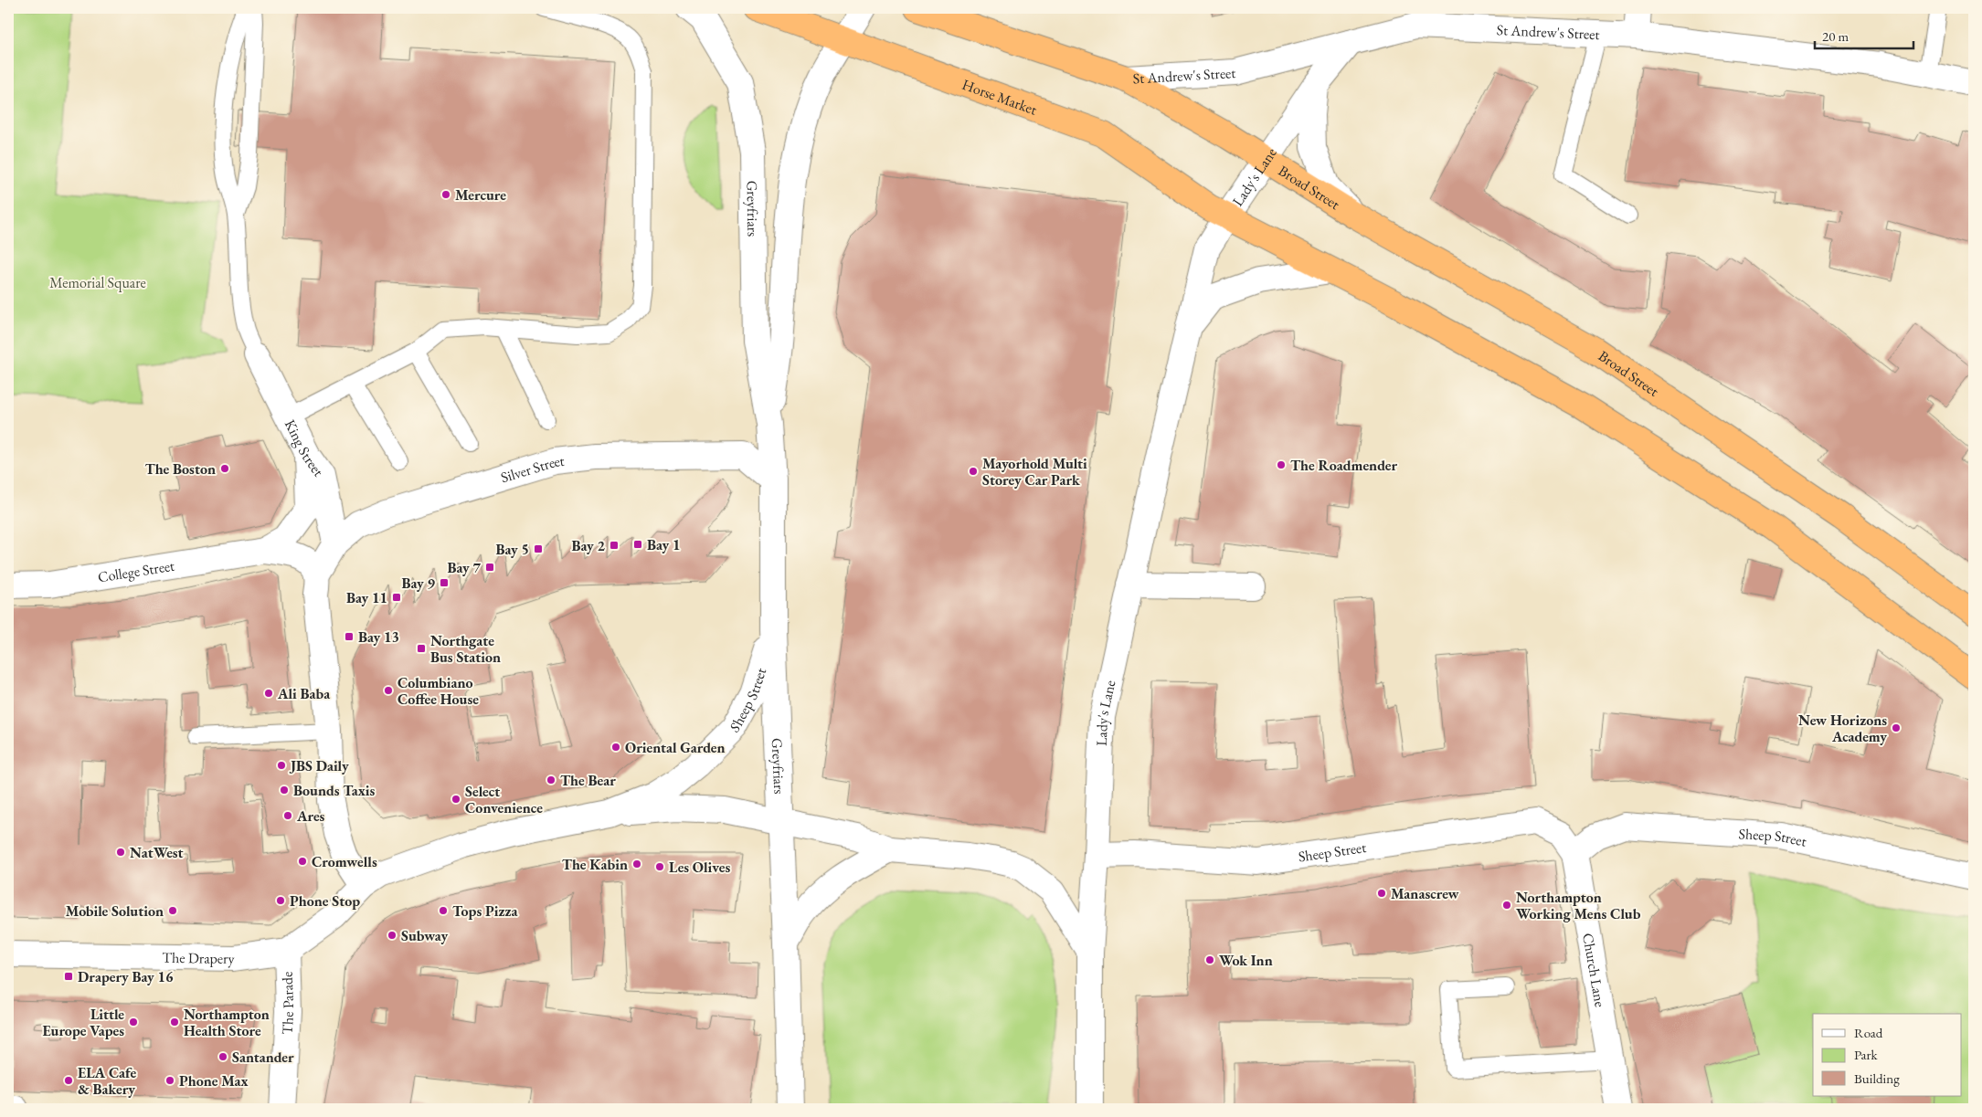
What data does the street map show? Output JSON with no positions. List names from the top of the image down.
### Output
{
  "streets": {
    "highway": ["Horse Market", "Broad Street"],
    "street": [
      "St Andrew's Street",
      "Lady's Lane",
      "Greyfriars",
      "King Street",
      "Silver Street",
      "College Street",
      "Sheep Street",
      "The Drapery",
      "Church Lane",
      "The Parade"
    ]
  },
  "crossings": [
    ["St Andrew's Street", "Lady's Lane"],
    ["Horse Market", "Lady's Lane"],
    ["Horse Market", "Greyfriars"],
    ["Lady's Lane", "Broad Street"],
    ["Lady's Lane", "Sheep Street"],
    ["Greyfriars", "Silver Street"],
    ["Greyfriars", "Sheep Street"],
    ["King Street", "Silver Street"],
    ["King Street", "College Street"],
    ["Silver Street", "College Street"],
    ["Sheep Street", "The Drapery"],
    ["Sheep Street", "Church Lane"],
    ["The Drapery", "The Parade"]
  ],
  "parks": ["Memorial Square"],
  "places": {
    "other": [
      "Mercure",
      "The Roadmender",
      "The Boston",
      "Mayorhold Multi Storey Car Park",
      "Columbiano Coffee House",
      "Ali Baba",
      "New Horizons Academy",
      "Oriental Garden",
      "JBS Daily",
      "The Bear",
      "Bounds Taxis",
      "Select Convenience",
      "Ares",
      "NatWest",
      "Cromwells",
      "The Kabin",
      "Les Olives",
      "Manascrew",
      "Phone Stop",
      "Northampton Working Mens Club",
      "Mobile Solution",
      "Tops Pizza",
      "Subway",
      "Wok Inn",
      "Little Europe Vapes",
      "Northampton Health Store",
      "Santander",
      "ELA Cafe & Bakery",
      "Phone Max"
    ],
    "transit": [
      "Bay 1",
      "Bay 2",
      "Bay 5",
      "Bay 7",
      "Bay 9",
      "Bay 11",
      "Bay 13",
      "Northgate Bus Station",
      "Drapery Bay 16"
    ]
  },
  "legend": ["Road", "Park", "Building"],
  "scale_bar": "20 m"
}
